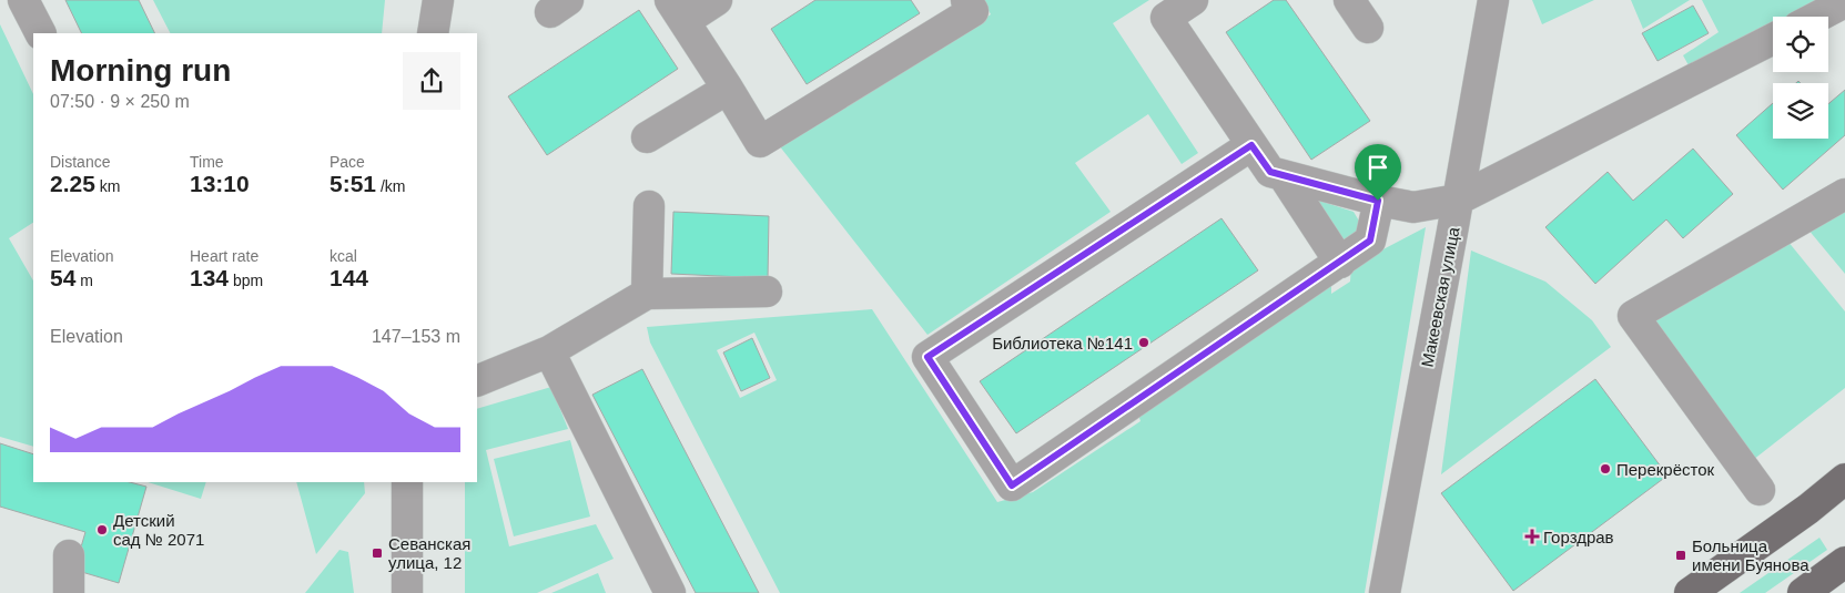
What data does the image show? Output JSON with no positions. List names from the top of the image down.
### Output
{
  "streets": {
    "street": ["Макеевская улица"]
  },
  "places": {
    "other": ["Библиотека №141", "Перекрёсток", "Детский сад № 2071"],
    "health": ["Горздрав"],
    "transit": ["Севанская улица, 12", "Больница имени Буянова"]
  },
  "page": {
    "heading": ["Morning run", "07:50 · 9 × 250 m"],
    "stats": [
      ["Distance", "2.25 km"],
      ["Time", "13:10"],
      ["Pace", "5:51 /km"],
      ["Elevation", "54 m"],
      ["Heart rate", "134 bpm"],
      ["kcal", "144"]
    ],
    "chart": ["Elevation", "147–153 m"]
  }
}
